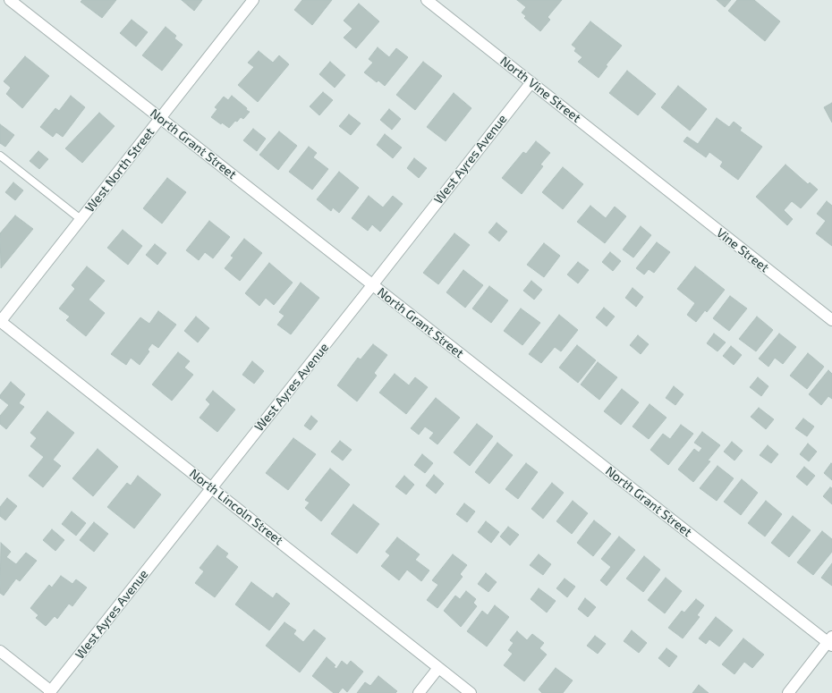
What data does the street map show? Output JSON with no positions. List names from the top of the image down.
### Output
{
  "streets": {
    "street": [
      "North Vine Street",
      "North Grant Street",
      "West Ayres Avenue",
      "West North Street",
      "Vine Street",
      "North Lincoln Street"
    ]
  },
  "crossings": [
    ["North Vine Street", "West Ayres Avenue"],
    ["North Vine Street", "Vine Street"],
    ["North Grant Street", "West Ayres Avenue"],
    ["North Grant Street", "West North Street"],
    ["West Ayres Avenue", "North Lincoln Street"],
    ["West North Street", "North Lincoln Street"]
  ]
}
